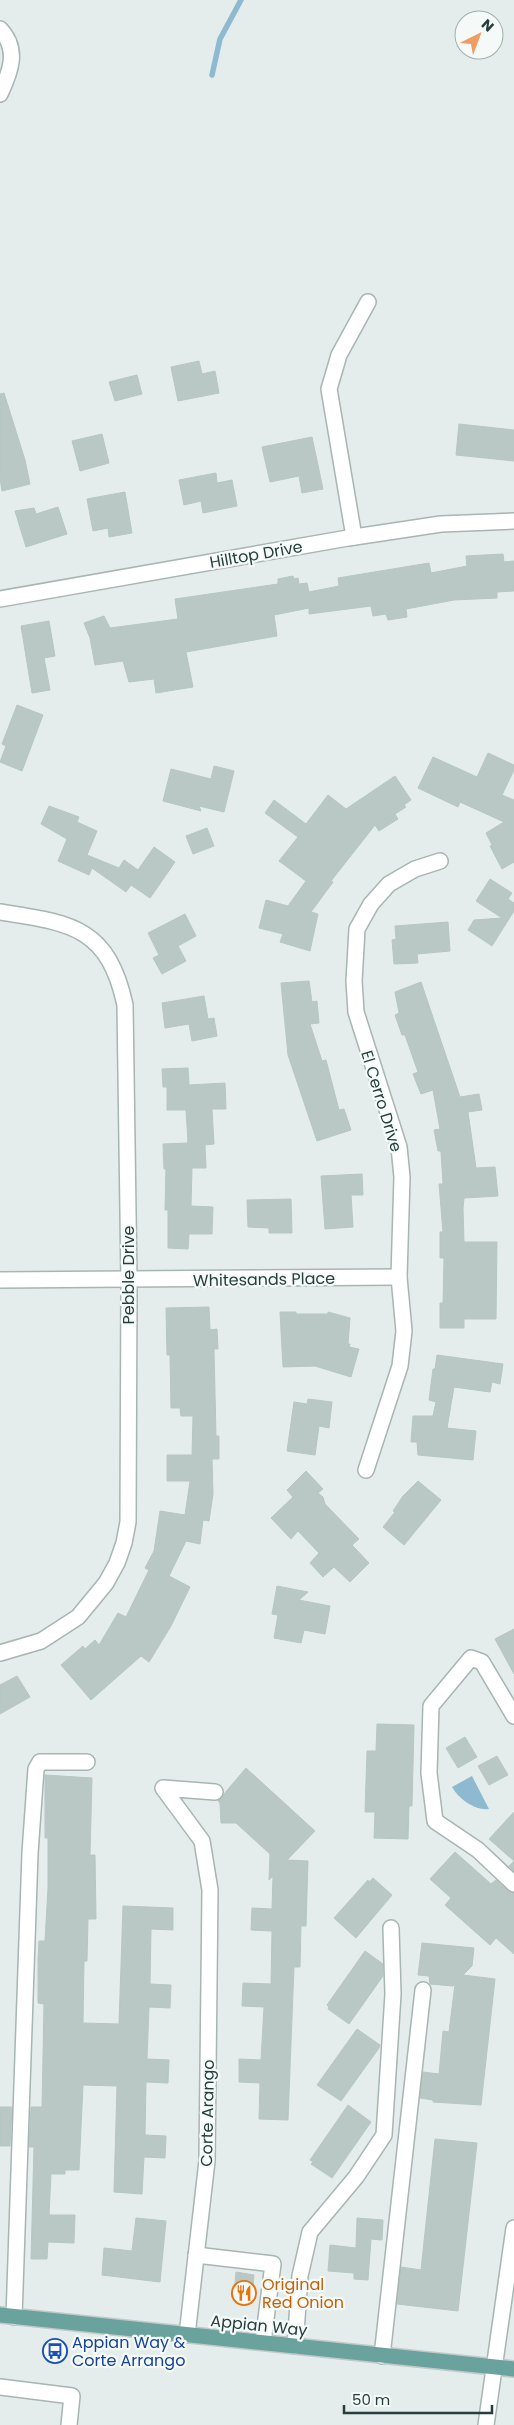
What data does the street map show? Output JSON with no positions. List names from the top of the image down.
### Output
{
  "streets": {
    "main road": ["Appian Way"],
    "street": [
      "Hilltop Drive",
      "El Cerro Drive",
      "Pebble Drive",
      "Whitesands Place",
      "Corte Arango"
    ]
  },
  "crossings": [
    ["El Cerro Drive", "Whitesands Place"],
    ["Pebble Drive", "Whitesands Place"],
    ["Corte Arango", "Appian Way"]
  ],
  "places": {
    "restaurant": ["Original Red Onion"],
    "bus stop": ["Appian Way & Corte Arrango"]
  },
  "scale_bar": "50 m",
  "north": "top right"
}
